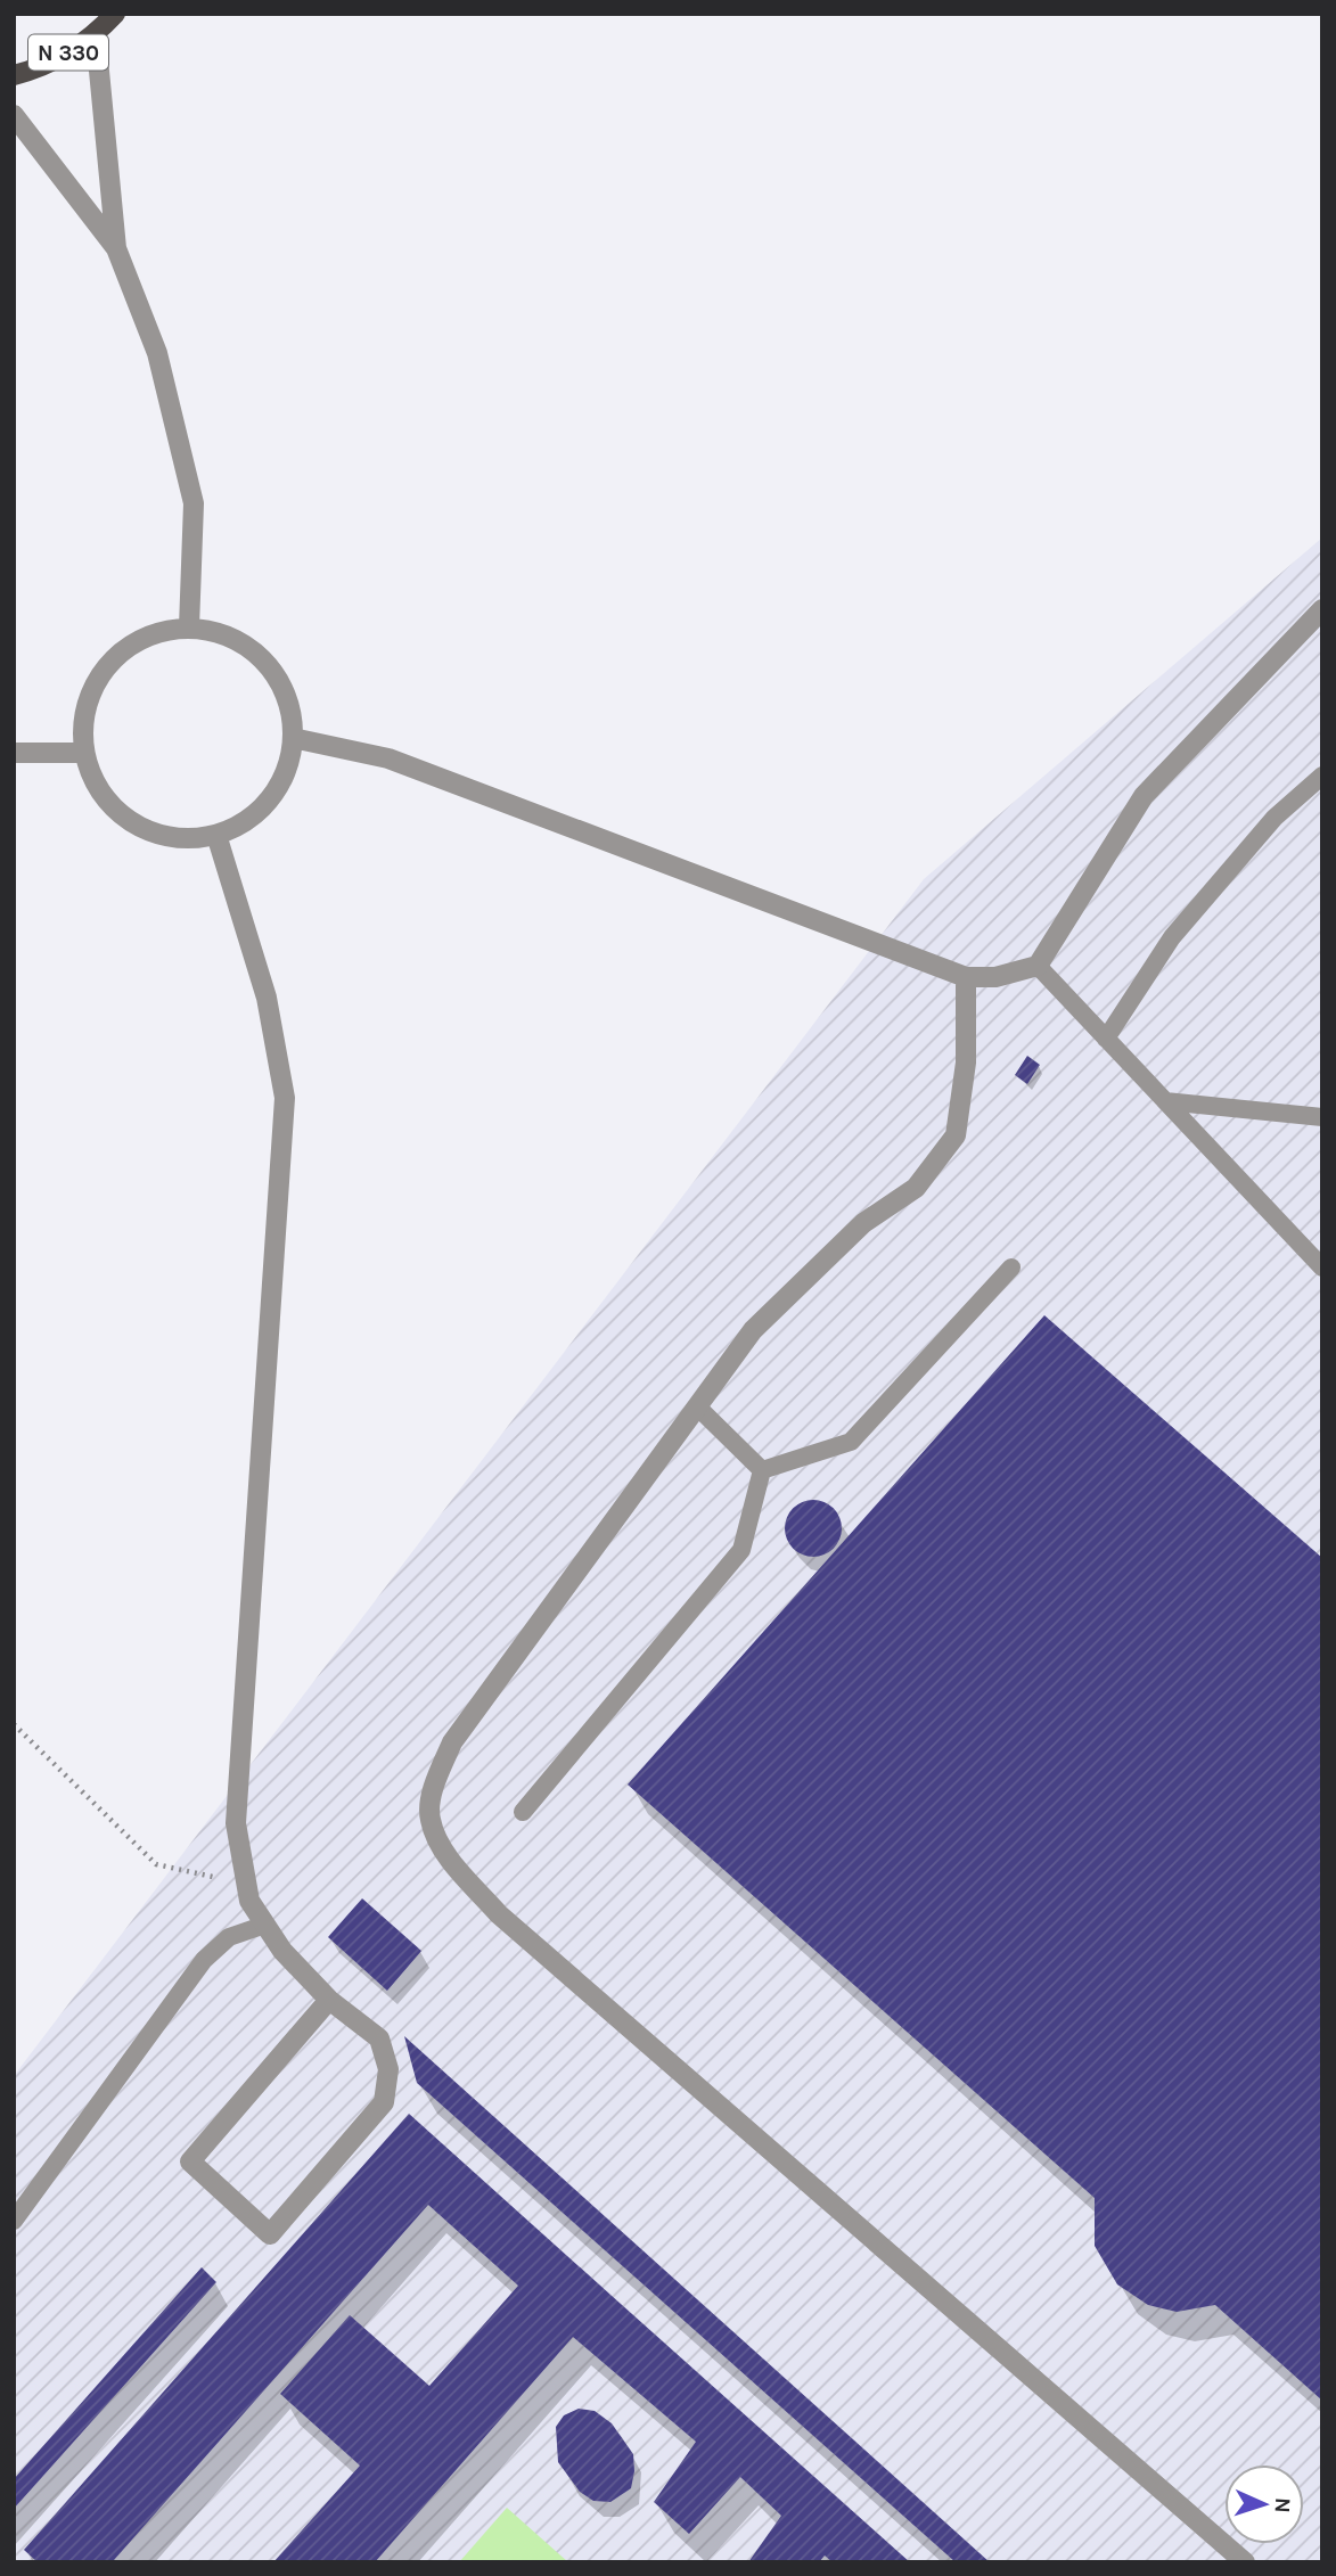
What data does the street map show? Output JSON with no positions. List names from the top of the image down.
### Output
{
  "streets": {
    "main road": ["N 330"]
  },
  "north": "right"
}
